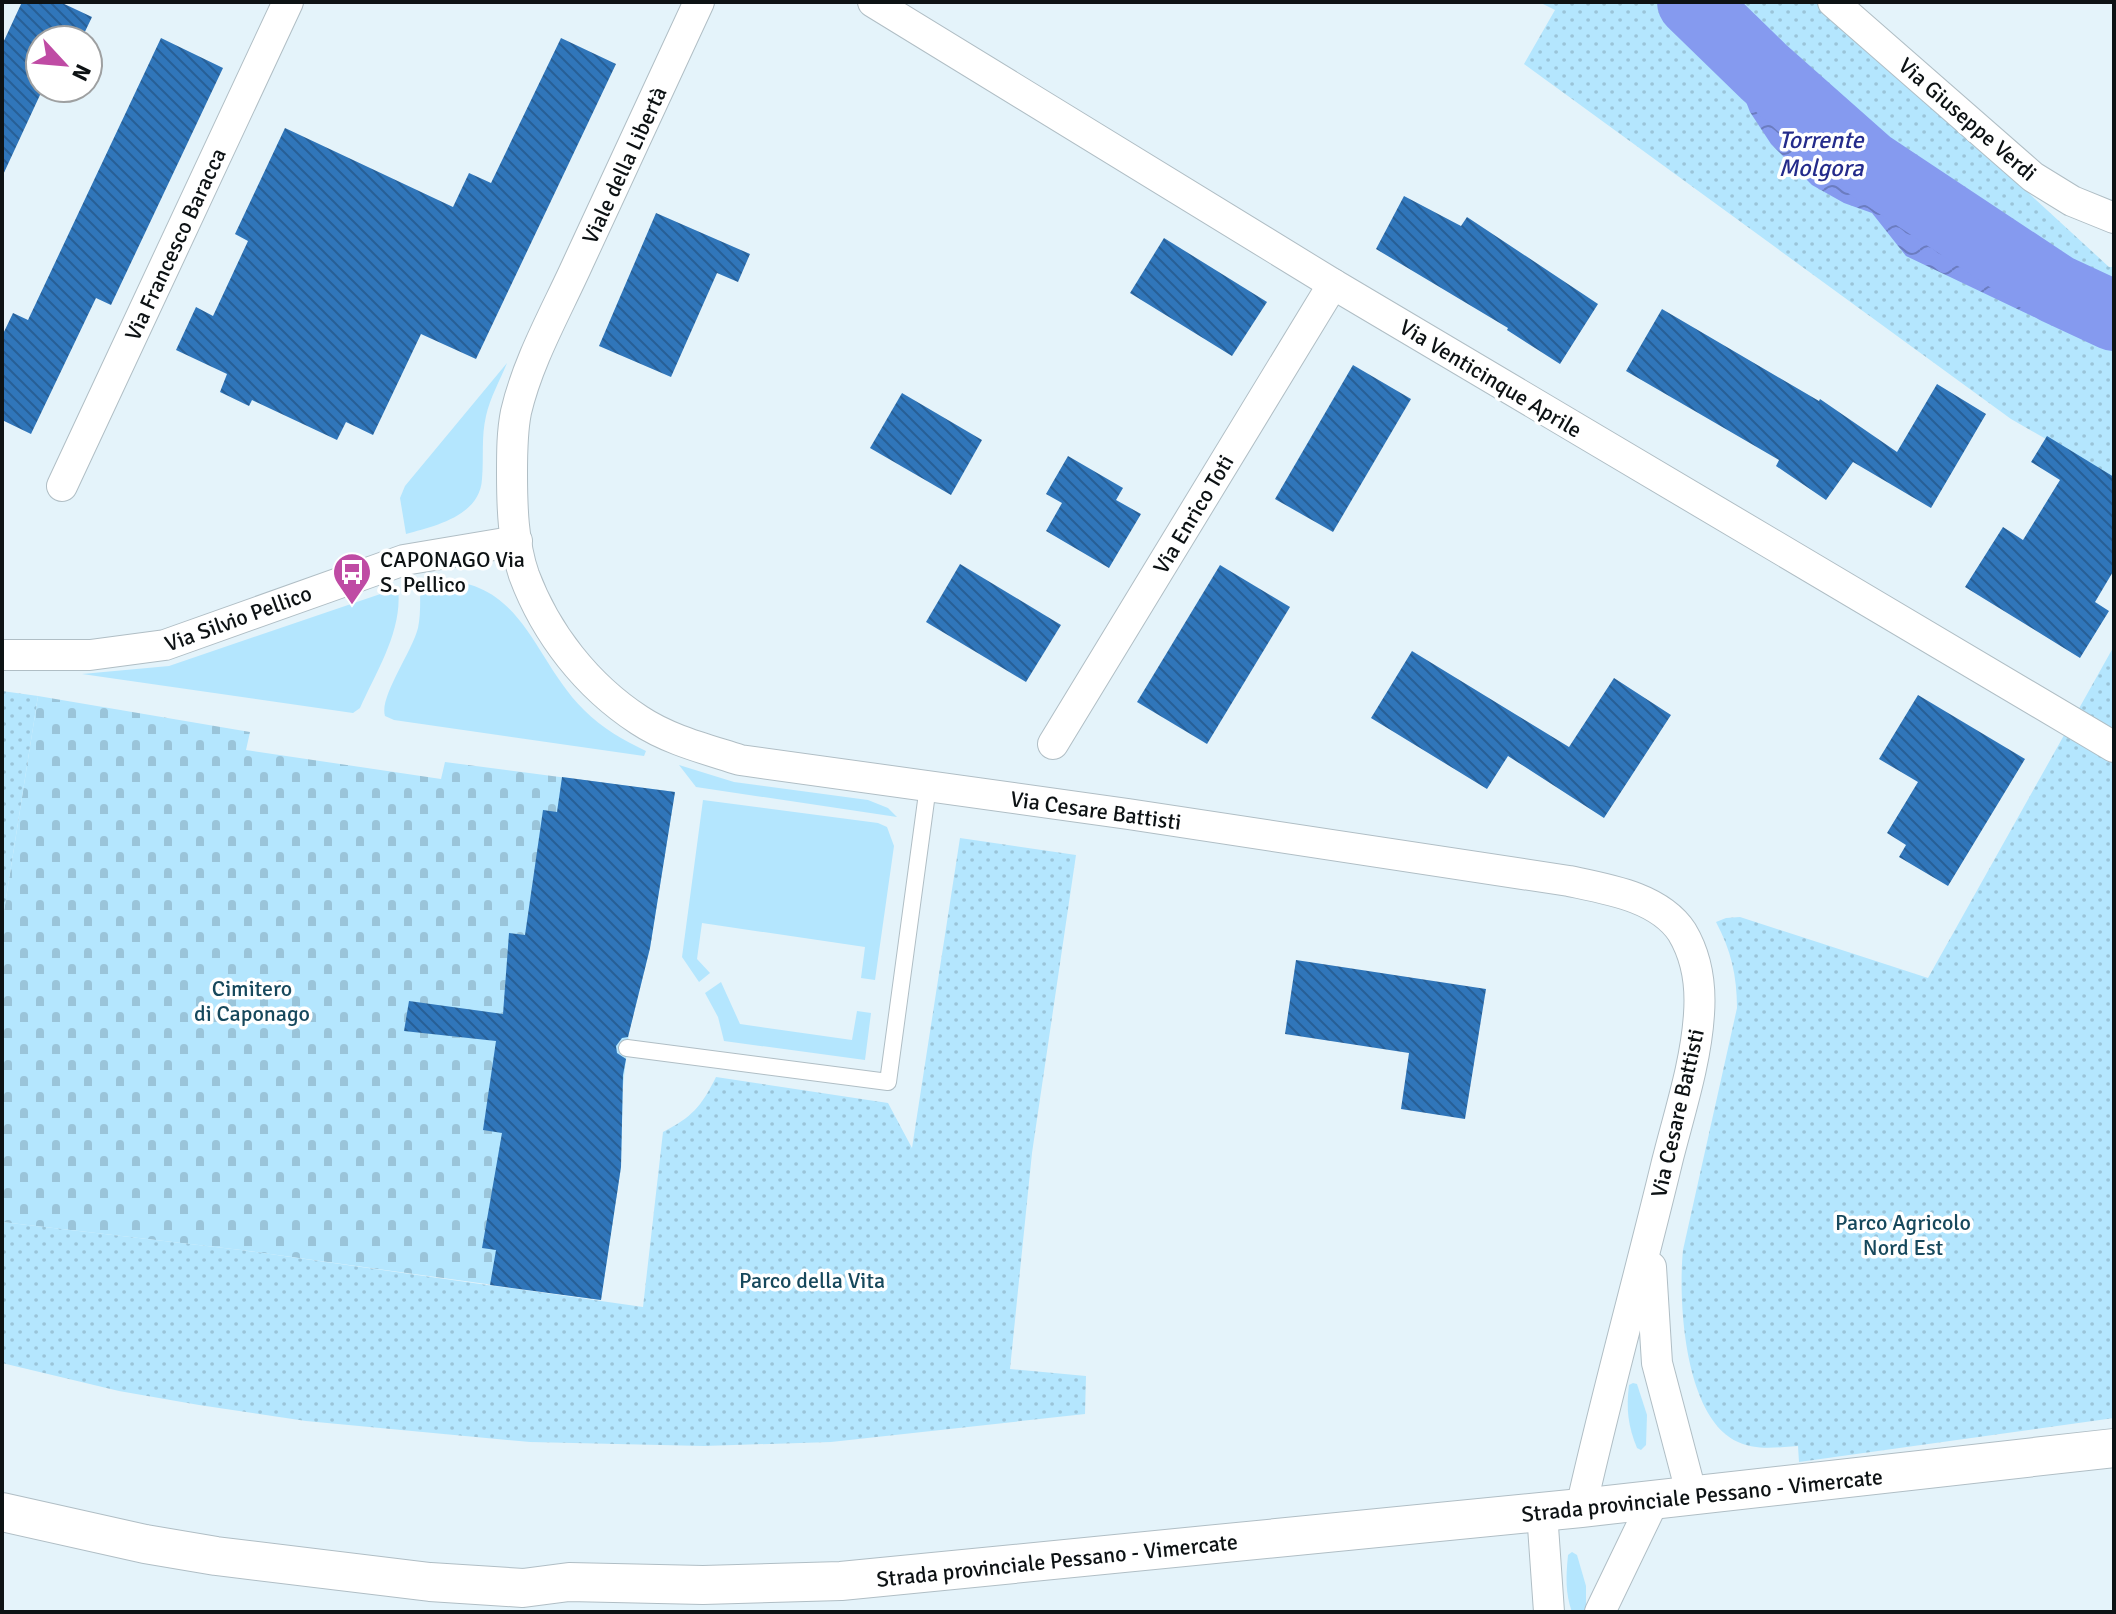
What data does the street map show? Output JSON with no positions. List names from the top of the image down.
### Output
{
  "streets": {
    "street": [
      "Via Giuseppe Verdi",
      "Viale della Libertà",
      "Via Francesco Baracca",
      "Via Venticinque Aprile",
      "Via Enrico Toti",
      "Via Silvio Pellico",
      "Via Cesare Battisti",
      "Strada provinciale Pessano - Vimercate"
    ]
  },
  "crossings": [
    ["Viale della Libertà", "Via Cesare Battisti"],
    ["Via Venticinque Aprile", "Via Enrico Toti"],
    ["Via Silvio Pellico", "Via Cesare Battisti"],
    ["Via Cesare Battisti", "Strada provinciale Pessano - Vimercate"]
  ],
  "water": ["Torrente Molgora"],
  "parks": ["Cimitero di Caponago", "Parco Agricolo Nord Est", "Parco della Vita"],
  "places": {
    "bus stop": ["CAPONAGO Via S. Pellico"]
  },
  "north": "bottom right"
}
